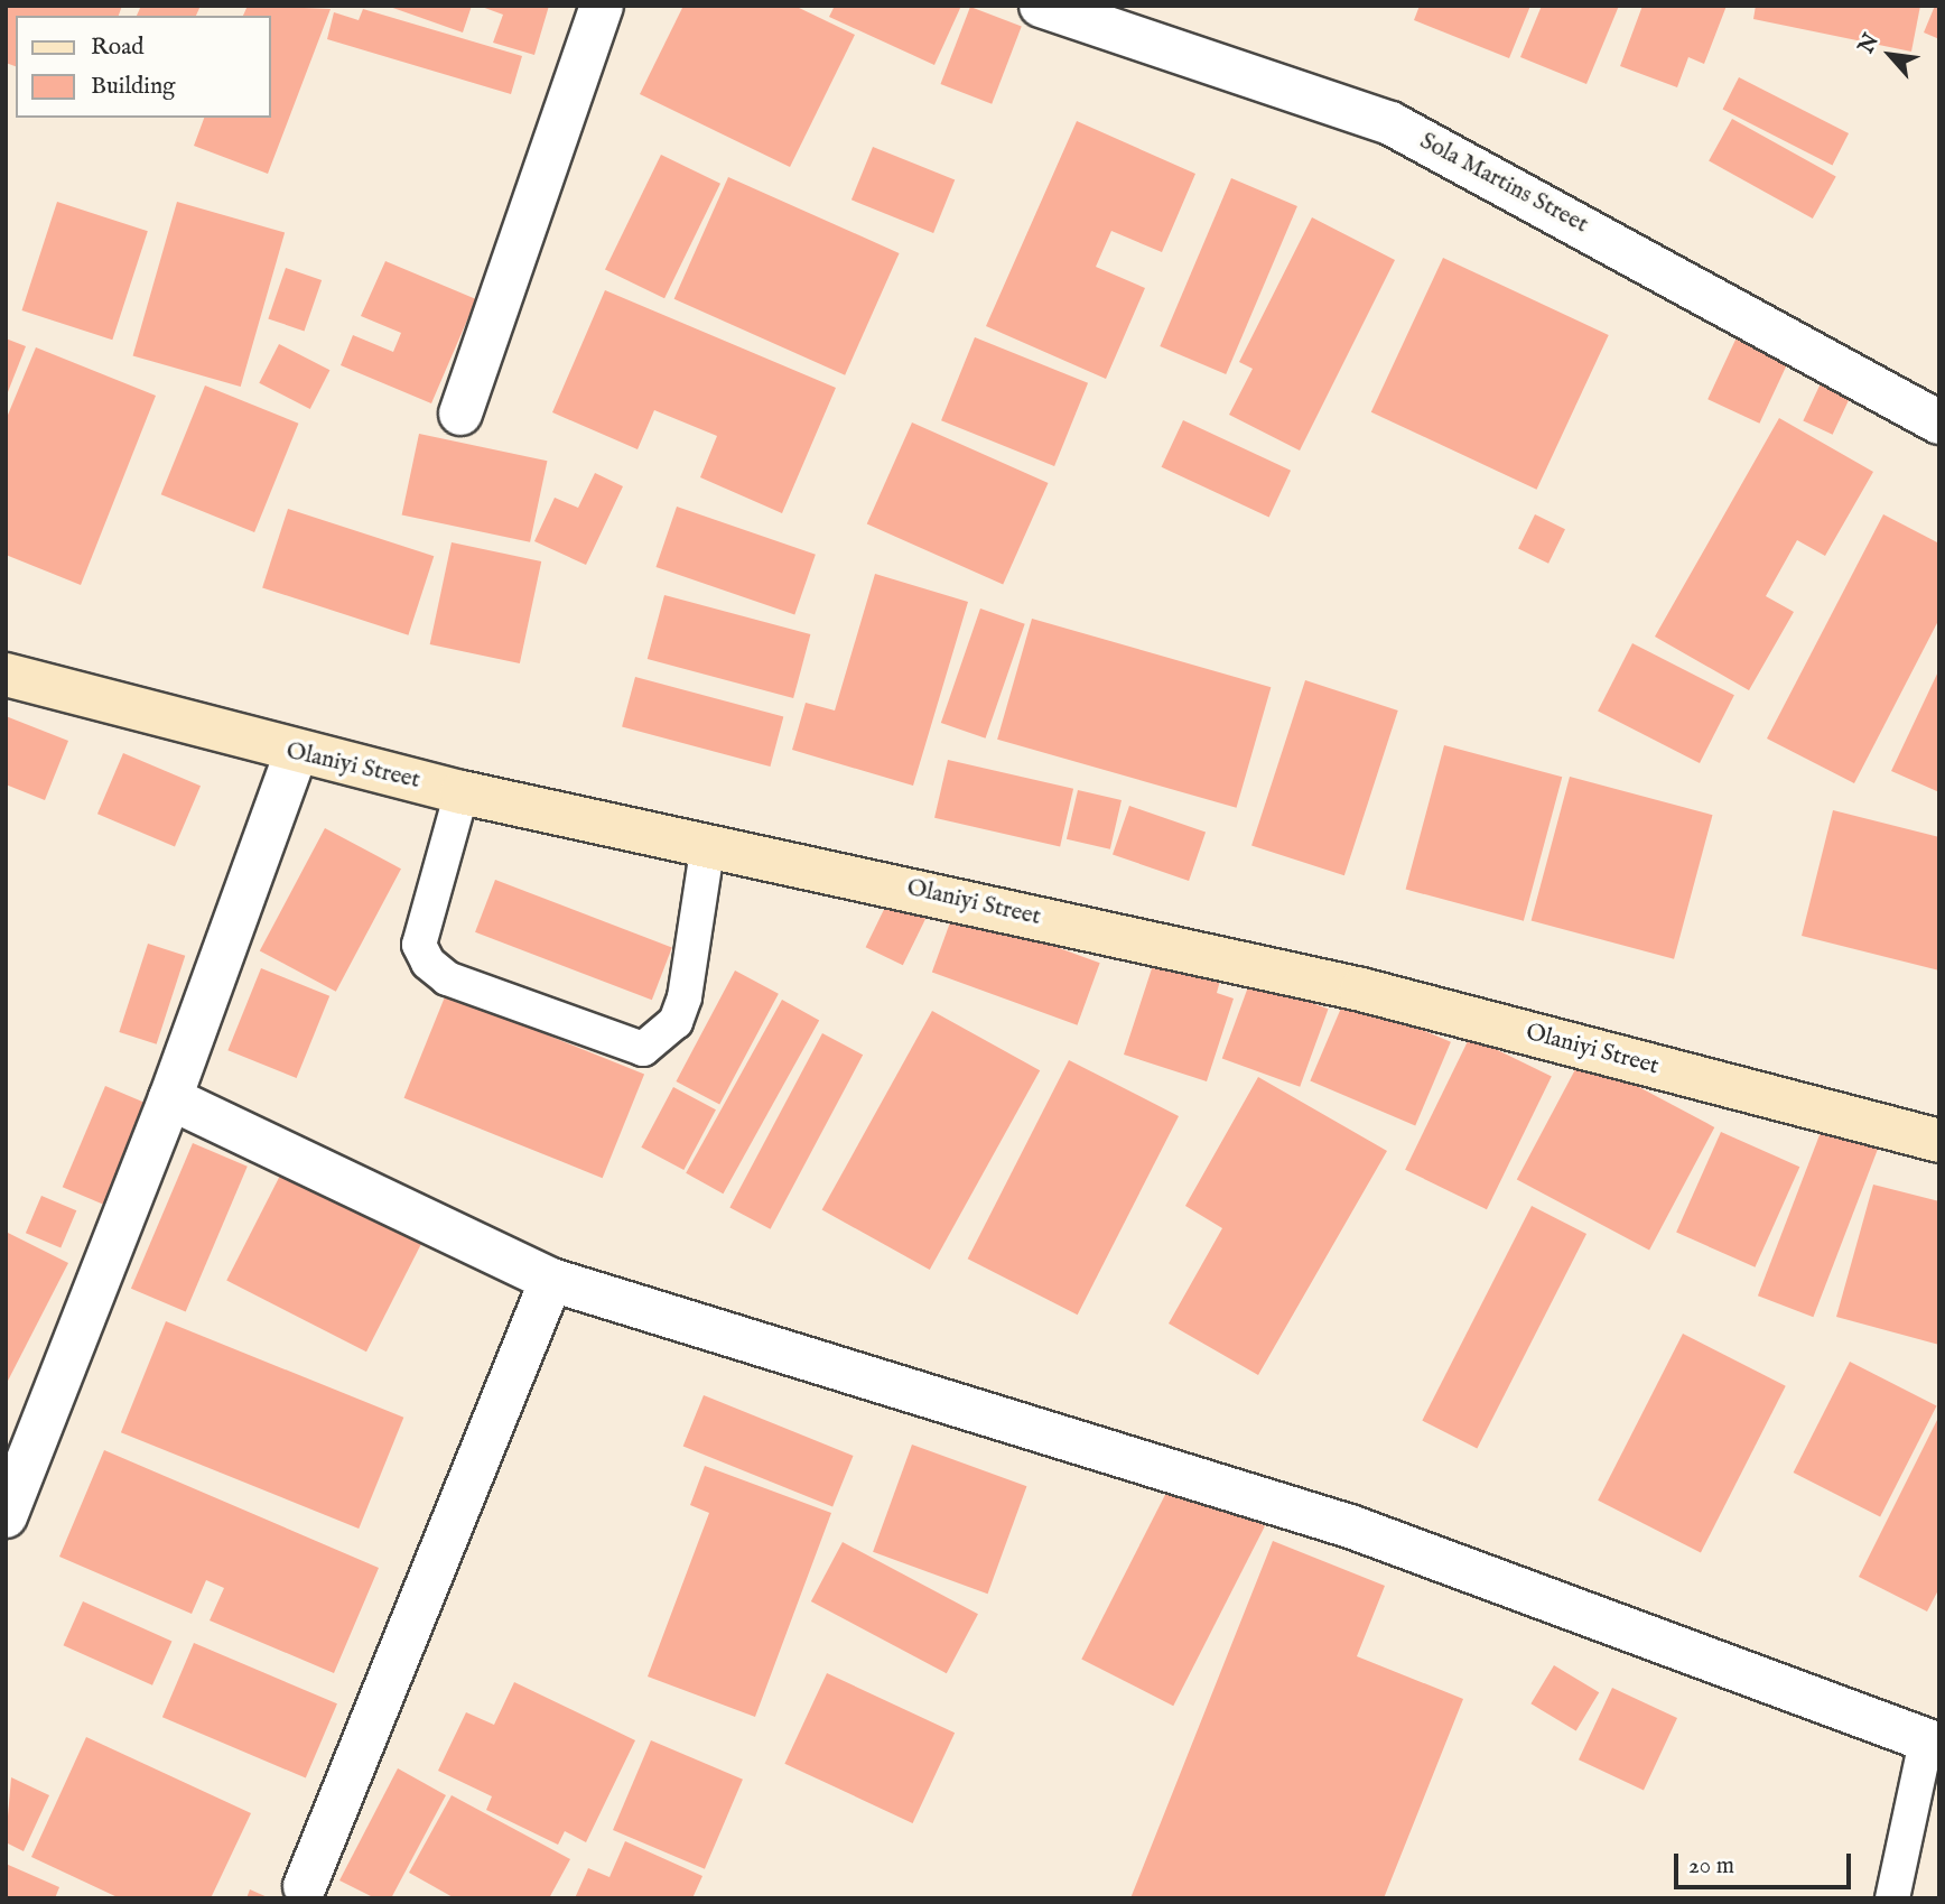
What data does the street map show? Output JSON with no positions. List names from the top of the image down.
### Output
{
  "streets": {
    "street": ["Sola Martins Street", "Olaniyi Street"]
  },
  "legend": ["Road", "Building"],
  "scale_bar": "20 m",
  "north": "top left"
}
